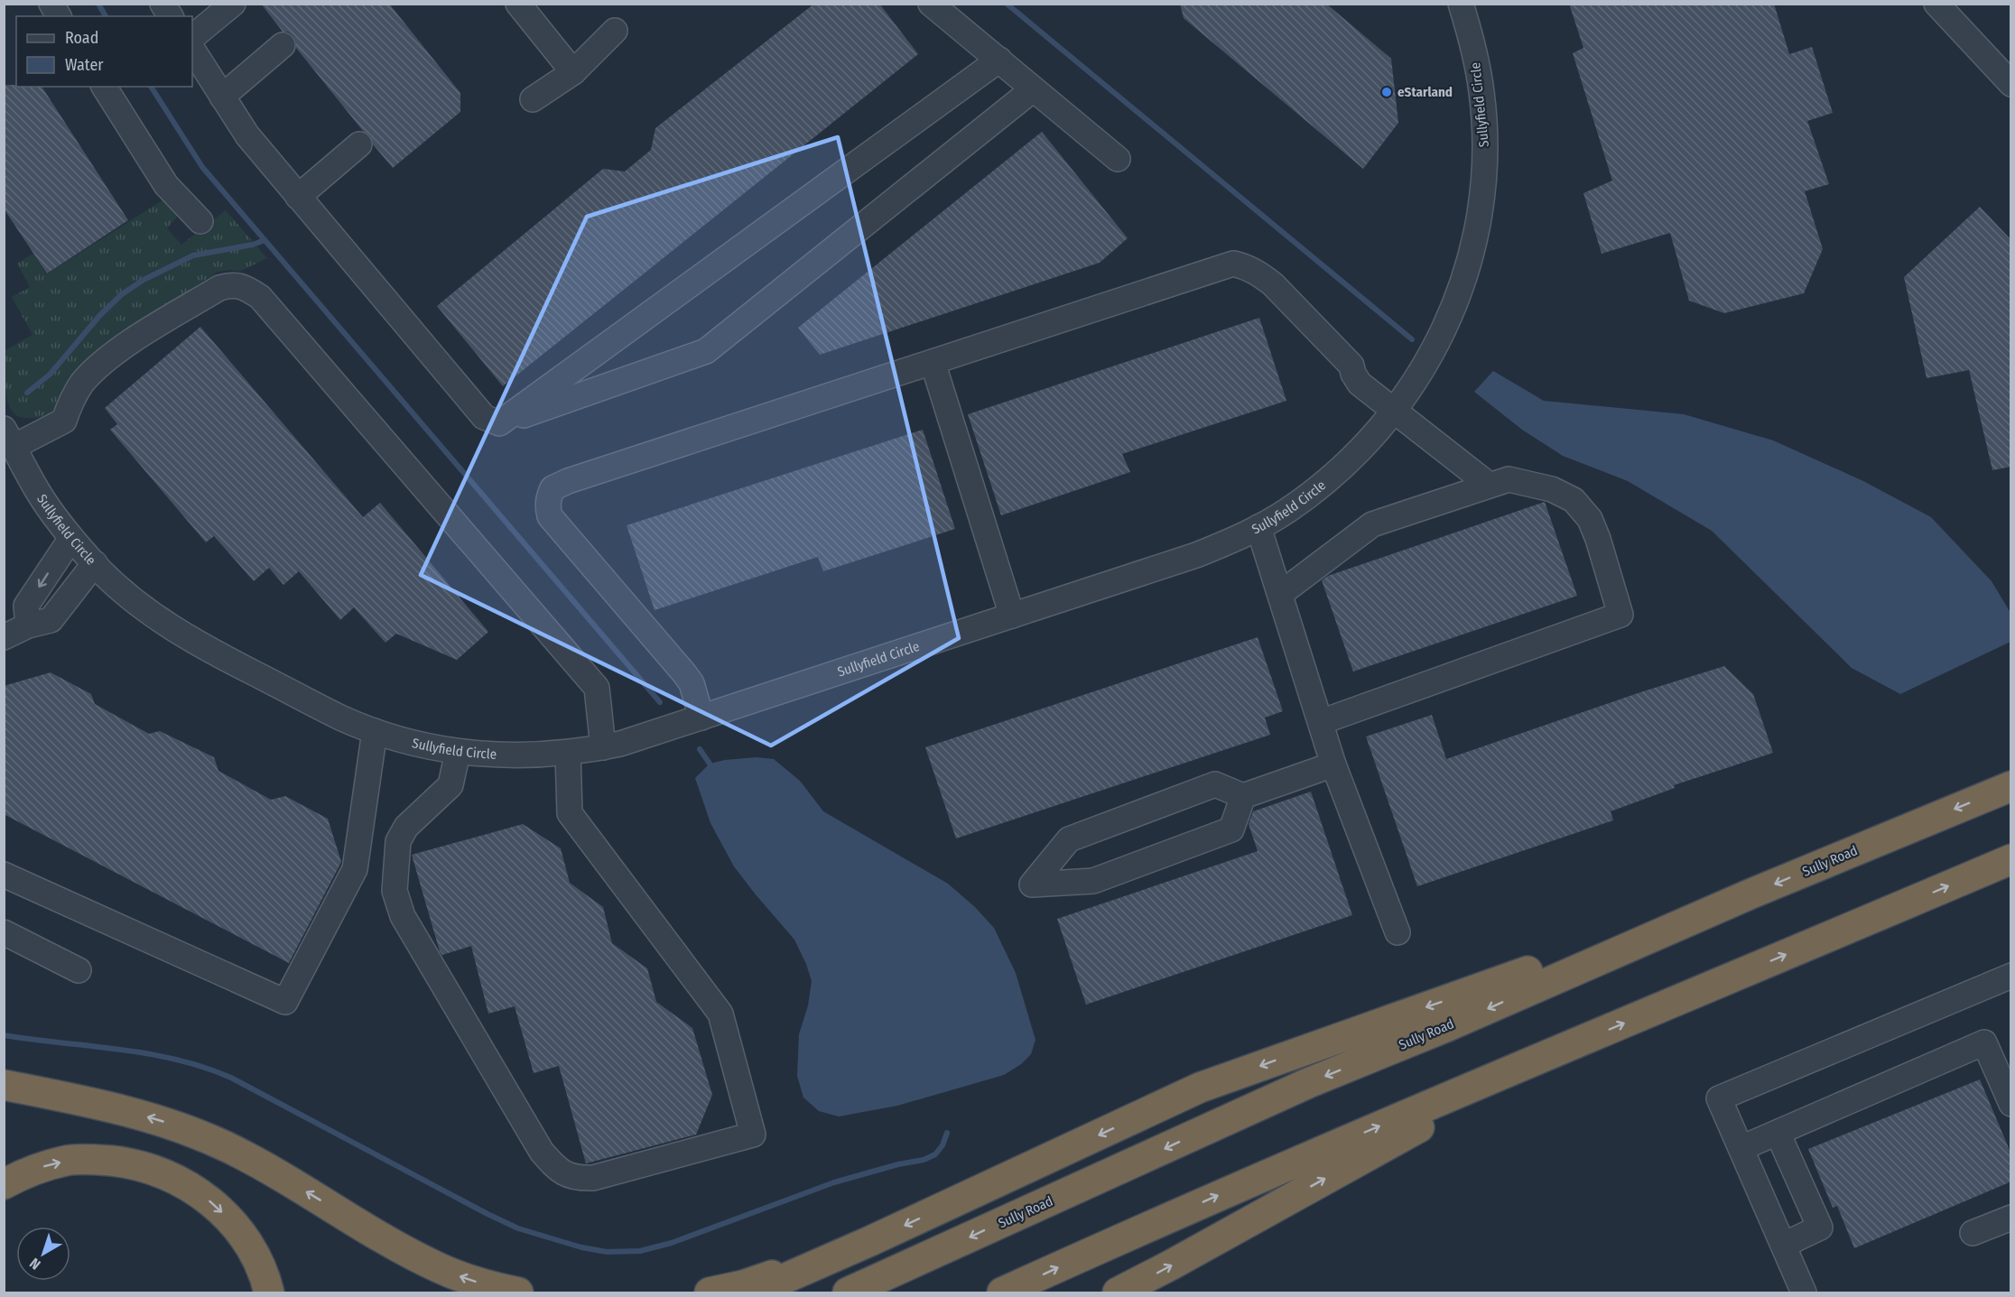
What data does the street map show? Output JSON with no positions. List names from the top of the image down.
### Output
{
  "streets": {
    "highway": ["Sully Road"],
    "street": ["Sullyfield Circle"]
  },
  "places": ["eStarland"],
  "legend": ["Road", "Water"],
  "north": "bottom left"
}
